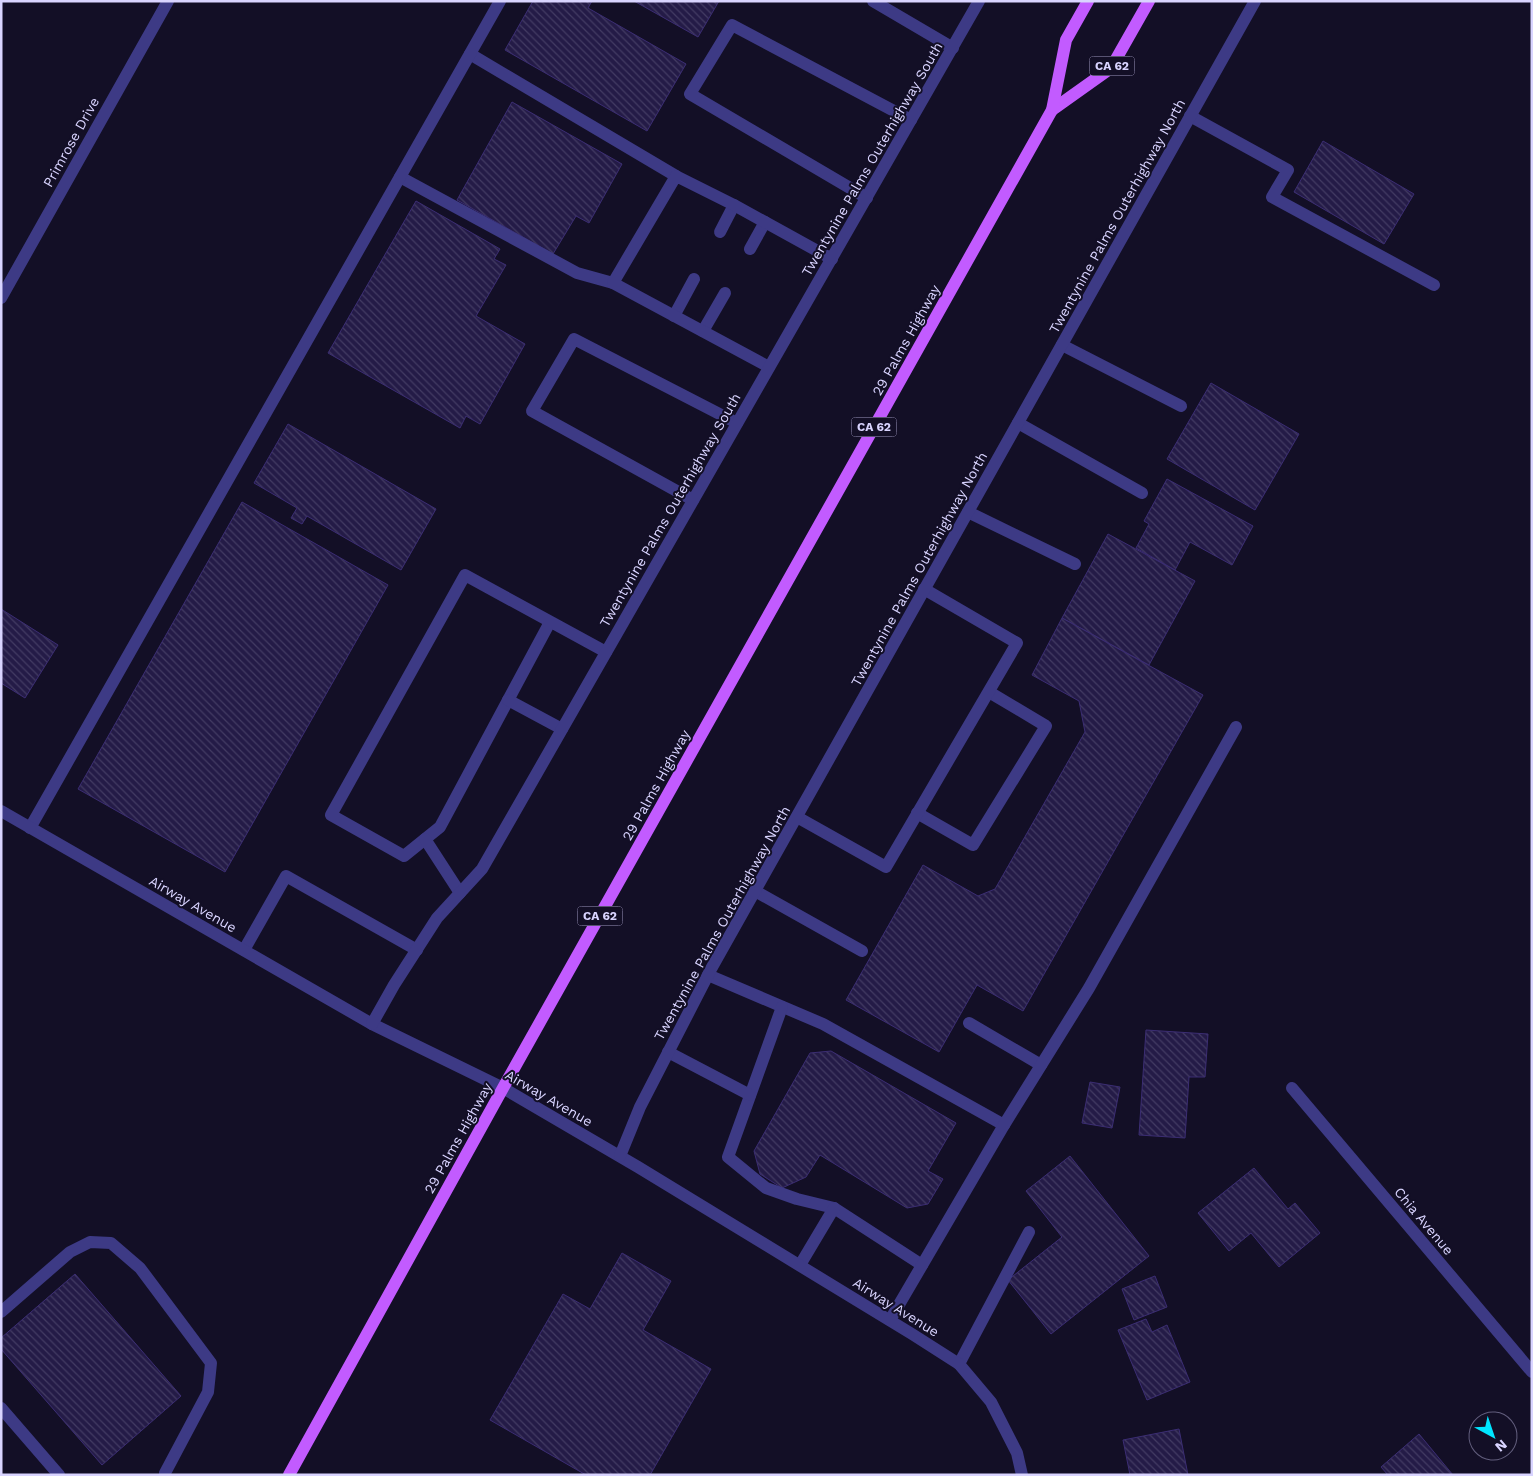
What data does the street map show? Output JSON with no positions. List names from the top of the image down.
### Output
{
  "streets": {
    "main road": ["CA 62", "29 Palms Highway"],
    "street": [
      "Primrose Drive",
      "Twentynine Palms Outerhighway South",
      "Twentynine Palms Outerhighway North",
      "Airway Avenue",
      "Chia Avenue"
    ]
  },
  "crossings": [
    ["Twentynine Palms Outerhighway South", "Airway Avenue"],
    ["Twentynine Palms Outerhighway North", "Airway Avenue"],
    ["29 Palms Highway", "Airway Avenue"]
  ],
  "north": "bottom right"
}
